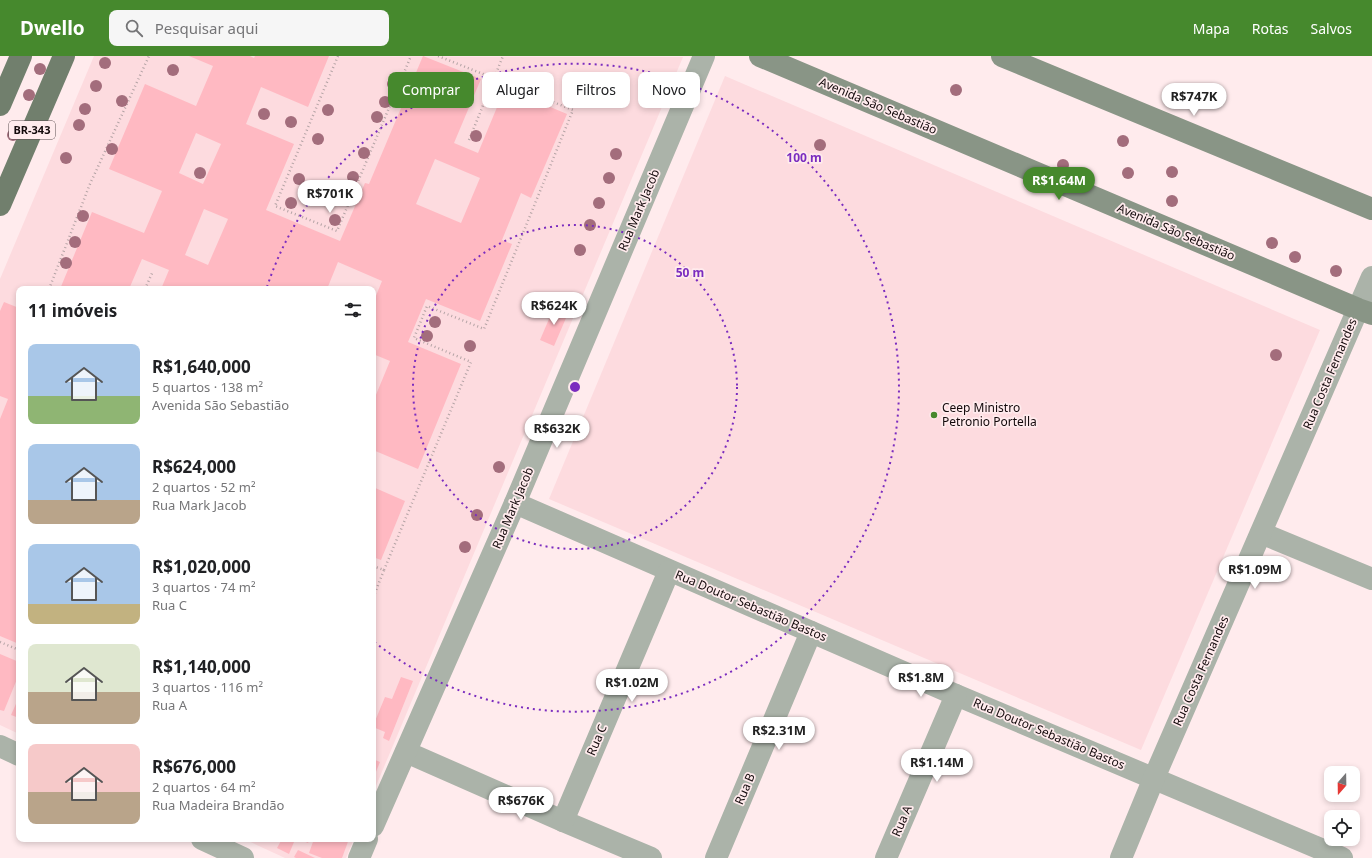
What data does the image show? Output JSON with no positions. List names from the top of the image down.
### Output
{
  "streets": {
    "main road": ["Avenida São Sebastião", "BR-343"],
    "street": [
      "Rua Mark Jacob",
      "Rua Costa Fernandes",
      "Rua Doutor Sebastião Bastos",
      "Rua C",
      "Rua B",
      "Rua A"
    ]
  },
  "crossings": [
    ["Avenida São Sebastião", "Rua Costa Fernandes"],
    ["Rua Mark Jacob", "Rua Doutor Sebastião Bastos"],
    ["Rua Costa Fernandes", "Rua Doutor Sebastião Bastos"],
    ["Rua Doutor Sebastião Bastos", "Rua C"],
    ["Rua Doutor Sebastião Bastos", "Rua B"],
    ["Rua Doutor Sebastião Bastos", "Rua A"]
  ],
  "places": ["Ceep Ministro Petronio Portella"],
  "north": "bottom",
  "page": {
    "header": "Dwello",
    "search": "Pesquisar aqui",
    "nav": ["Mapa", "Rotas", "Salvos"],
    "chip": [
      "Comprar",
      "Alugar",
      "Filtros",
      "Novo"
    ],
    "price": [
      "R$747K",
      "R$1.64M",
      "R$701K",
      "R$624K",
      "R$632K",
      "R$1.09M",
      "R$1.8M",
      "R$1.02M",
      "R$2.31M",
      "R$1.14M",
      "R$676K"
    ],
    "heading": "11 imóveis",
    "list": [
      {
        "name": "R$1,640,000",
        "note": "5 quartos · 138 m² · Avenida São Sebastião"
      },
      {
        "name": "R$624,000",
        "note": "2 quartos · 52 m² · Rua Mark Jacob"
      },
      {
        "name": "R$1,020,000",
        "note": "3 quartos · 74 m² · Rua C"
      },
      {
        "name": "R$1,140,000",
        "note": "3 quartos · 116 m² · Rua A"
      },
      {
        "name": "R$676,000",
        "note": "2 quartos · 64 m² · Rua Madeira Brandão"
      }
    ]
  },
  "rings": ["100 m", "50 m"]
}
